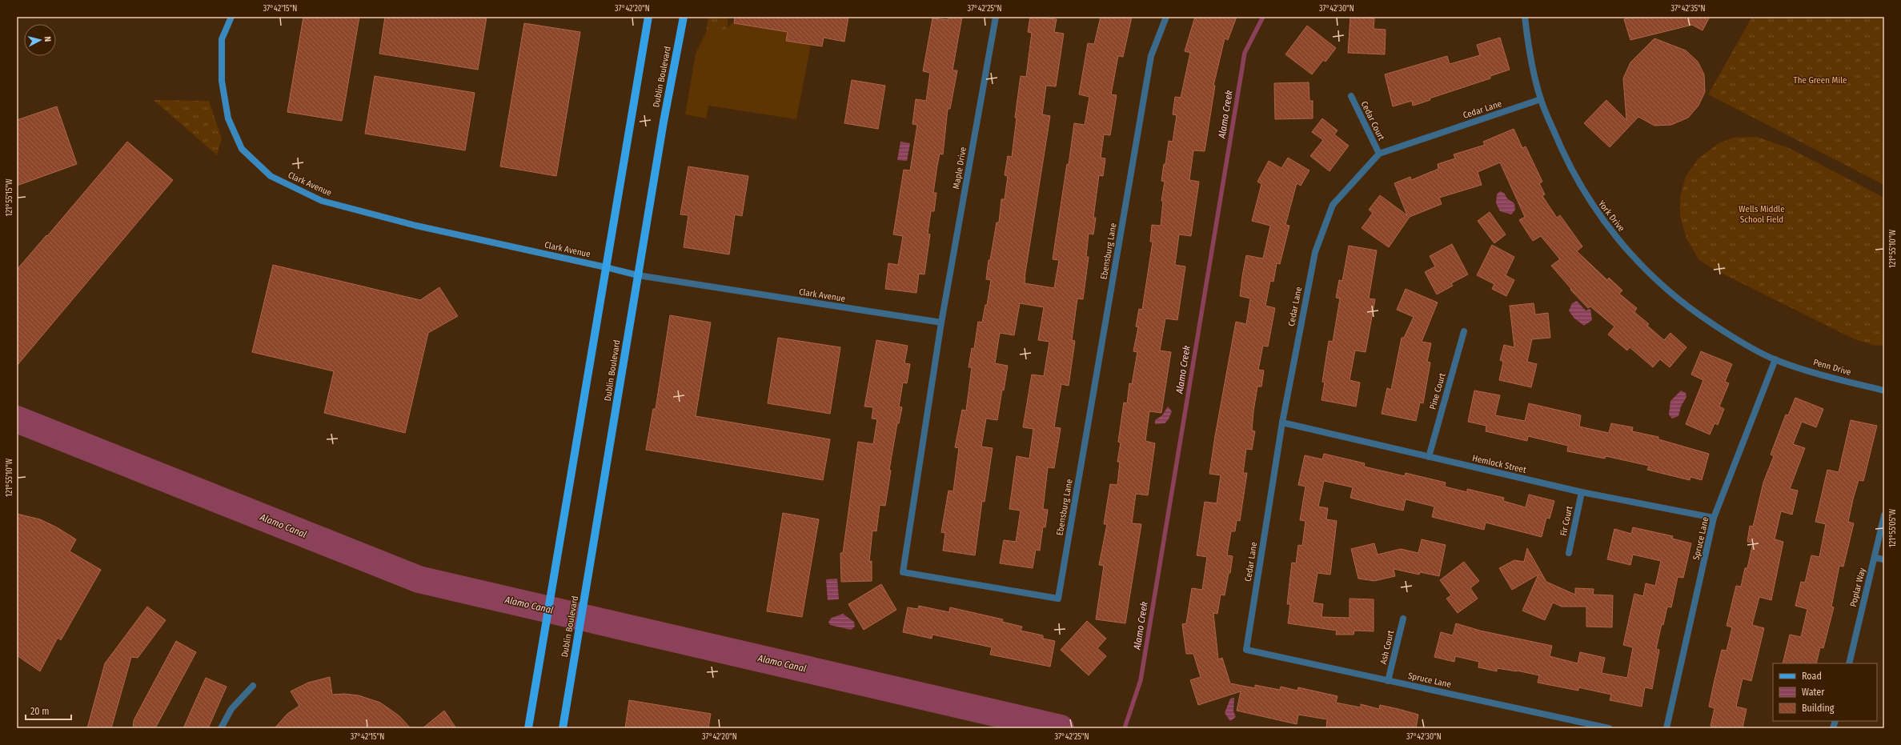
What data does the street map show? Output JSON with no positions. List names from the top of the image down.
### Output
{
  "streets": {
    "main road": ["Dublin Boulevard"],
    "street": [
      "Cedar Lane",
      "Cedar Court",
      "Maple Drive",
      "Clark Avenue",
      "York Drive",
      "Ebensburg Lane",
      "Penn Drive",
      "Pine Court",
      "Hemlock Street",
      "Fir Court",
      "Spruce Lane",
      "Poplar Way",
      "Ash Court"
    ]
  },
  "crossings": [
    ["Dublin Boulevard", "Clark Avenue"],
    ["Cedar Lane", "Cedar Court"],
    ["Cedar Lane", "York Drive"],
    ["Cedar Lane", "Hemlock Street"],
    ["Cedar Lane", "Spruce Lane"],
    ["Maple Drive", "Clark Avenue"],
    ["Maple Drive", "Ebensburg Lane"],
    ["Clark Avenue", "Ebensburg Lane"],
    ["York Drive", "Penn Drive"],
    ["York Drive", "Spruce Lane"],
    ["Penn Drive", "Spruce Lane"],
    ["Pine Court", "Hemlock Street"],
    ["Hemlock Street", "Fir Court"],
    ["Hemlock Street", "Spruce Lane"],
    ["Spruce Lane", "Ash Court"]
  ],
  "water": ["Alamo Creek", "Alamo Canal"],
  "parks": ["The Green Mile", "Wells Middle School Field"],
  "legend": ["Road", "Water", "Building"],
  "scale_bar": "20 m",
  "north": "right",
  "coordinates": [
    "37°42'15\"N",
    "37°42'20\"N",
    "37°42'25\"N",
    "37°42'30\"N",
    "37°42'35\"N",
    "121°55'15\"W",
    "121°55'10\"W",
    "121°55'05\"W"
  ]
}
